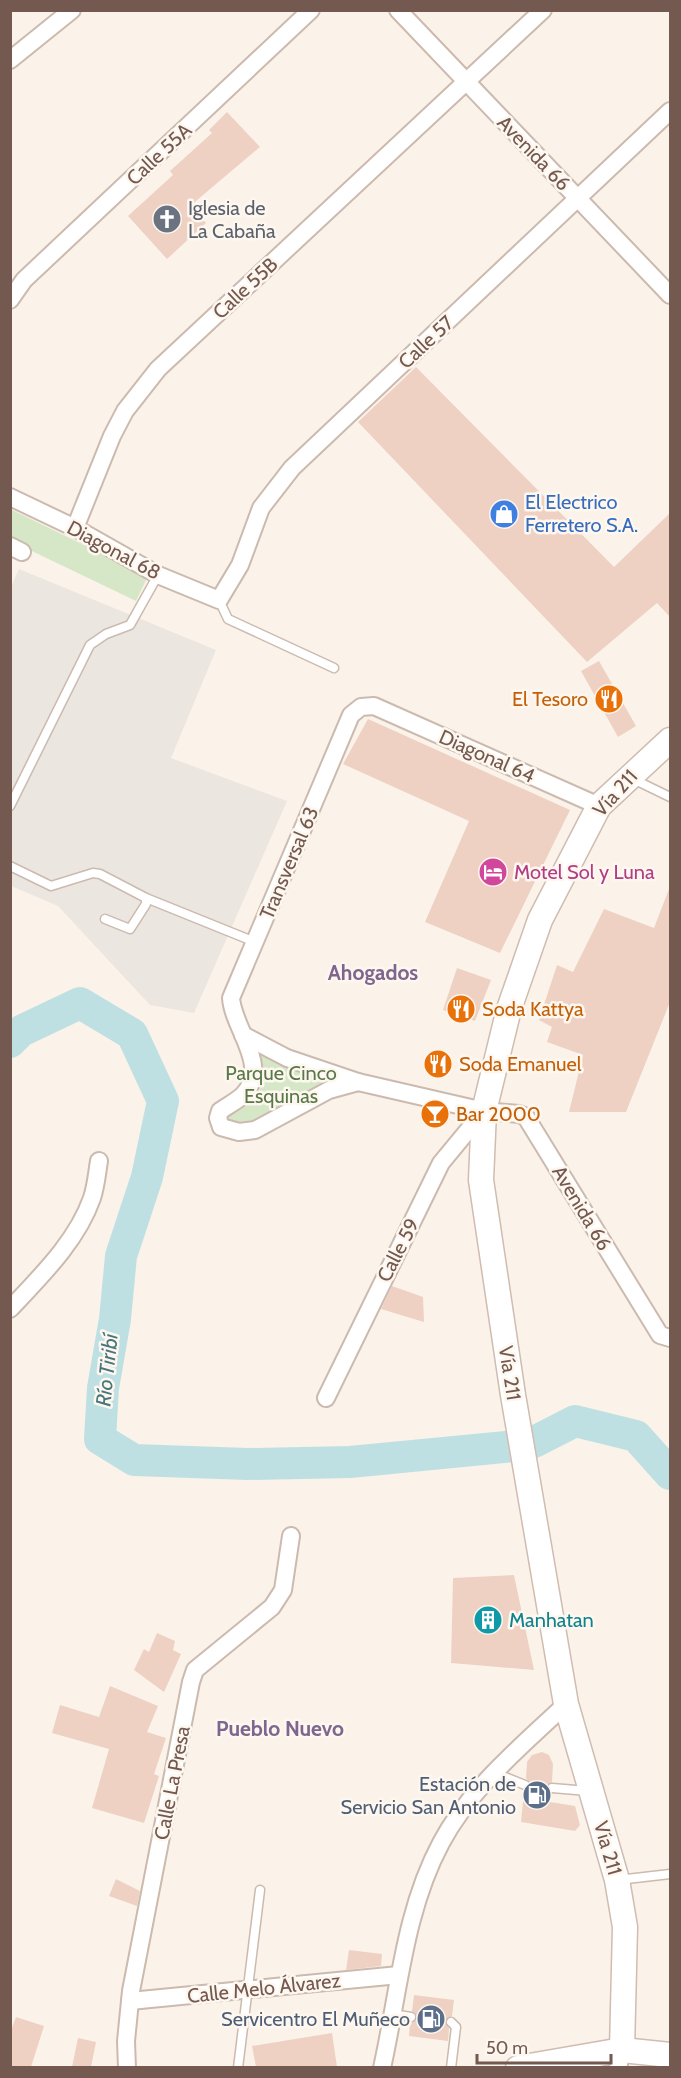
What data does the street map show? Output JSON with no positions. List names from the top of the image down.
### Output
{
  "streets": {
    "main road": ["Vía 211"],
    "street": [
      "Avenida 66",
      "Calle 55A",
      "Calle 55B",
      "Calle 57",
      "Diagonal 68",
      "Diagonal 64",
      "Transversal 63",
      "Calle 59",
      "Calle La Presa",
      "Calle Melo Álvarez"
    ]
  },
  "crossings": [
    ["Avenida 66", "Calle 55B"],
    ["Avenida 66", "Calle 57"],
    ["Avenida 66", "Vía 211"],
    ["Avenida 66", "Transversal 63"],
    ["Avenida 66", "Calle 59"],
    ["Calle 55B", "Diagonal 68"],
    ["Calle 57", "Diagonal 68"],
    ["Diagonal 64", "Vía 211"],
    ["Diagonal 64", "Transversal 63"],
    ["Vía 211", "Calle 59"],
    ["Calle La Presa", "Calle Melo Álvarez"]
  ],
  "districts": ["Ahogados", "Pueblo Nuevo"],
  "water": ["Río Tiribí"],
  "parks": ["Parque Cinco Esquinas"],
  "places": {
    "church": ["Iglesia de La Cabaña"],
    "shop": ["El Electrico Ferretero S.A."],
    "restaurant": ["El Tesoro", "Soda Kattya", "Soda Emanuel"],
    "hotel": ["Motel Sol y Luna"],
    "bar": ["Bar 2000"],
    "building": ["Manhatan"],
    "fuel station": ["Estación de Servicio San Antonio", "Servicentro El Muñeco"]
  },
  "scale_bar": "50 m"
}
